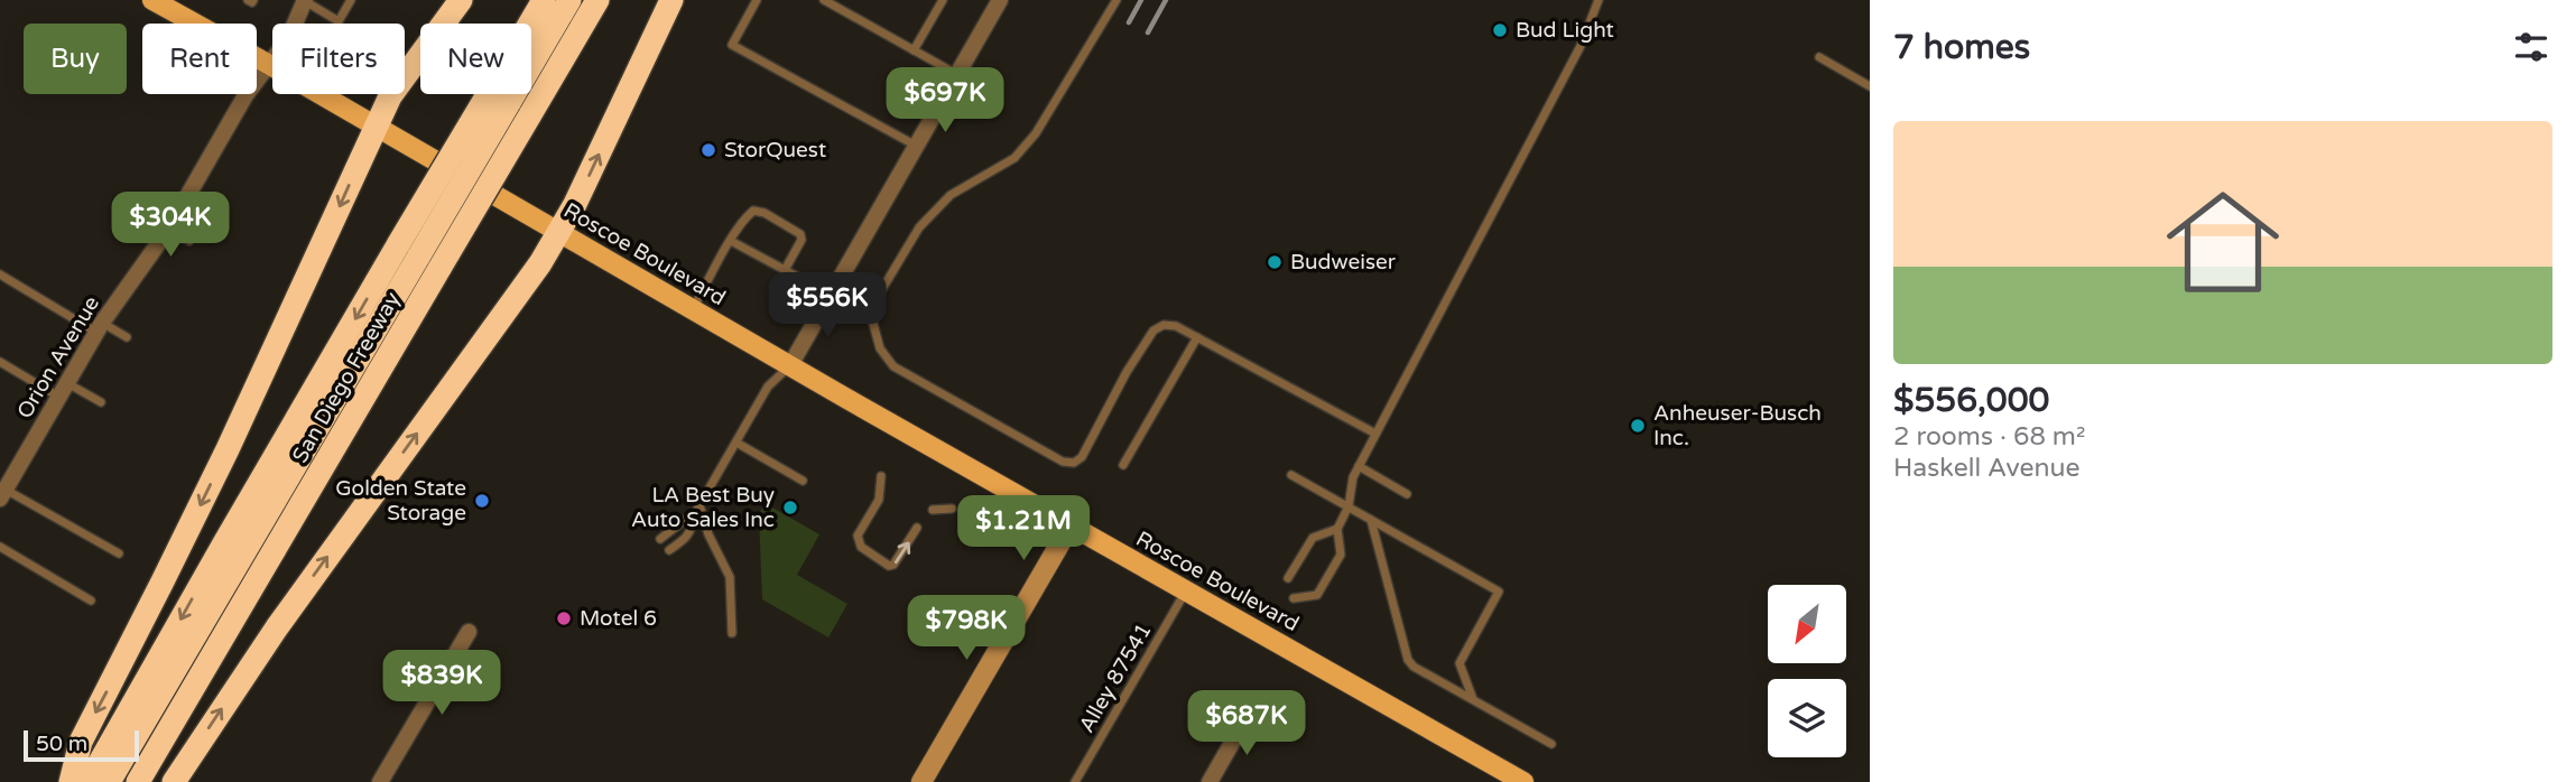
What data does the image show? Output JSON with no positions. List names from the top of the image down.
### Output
{
  "streets": {
    "highway": ["San Diego Freeway"],
    "main road": ["Roscoe Boulevard"],
    "street": ["Orion Avenue"],
    "lane": ["Alley 87541"]
  },
  "crossings": [
    ["Roscoe Boulevard", "Orion Avenue"],
    ["Roscoe Boulevard", "Alley 87541"]
  ],
  "places": [
    "Bud Light",
    "StorQuest",
    "Budweiser",
    "Anheuser-Busch Inc.",
    "Golden State Storage",
    "LA Best Buy Auto Sales Inc",
    "Motel 6"
  ],
  "scale_bar": "50 m",
  "north": "bottom left",
  "page": {
    "heading": "7 homes",
    "chip": [
      "Buy",
      "Rent",
      "Filters",
      "New"
    ],
    "price": [
      "$697K",
      "$304K",
      "$556K",
      "$1.21M",
      "$798K",
      "$839K",
      "$687K"
    ],
    "list": [
      {
        "name": "$556,000",
        "note": "2 rooms · 68 m² · Haskell Avenue"
      }
    ],
    "scale": "50 m"
  }
}
